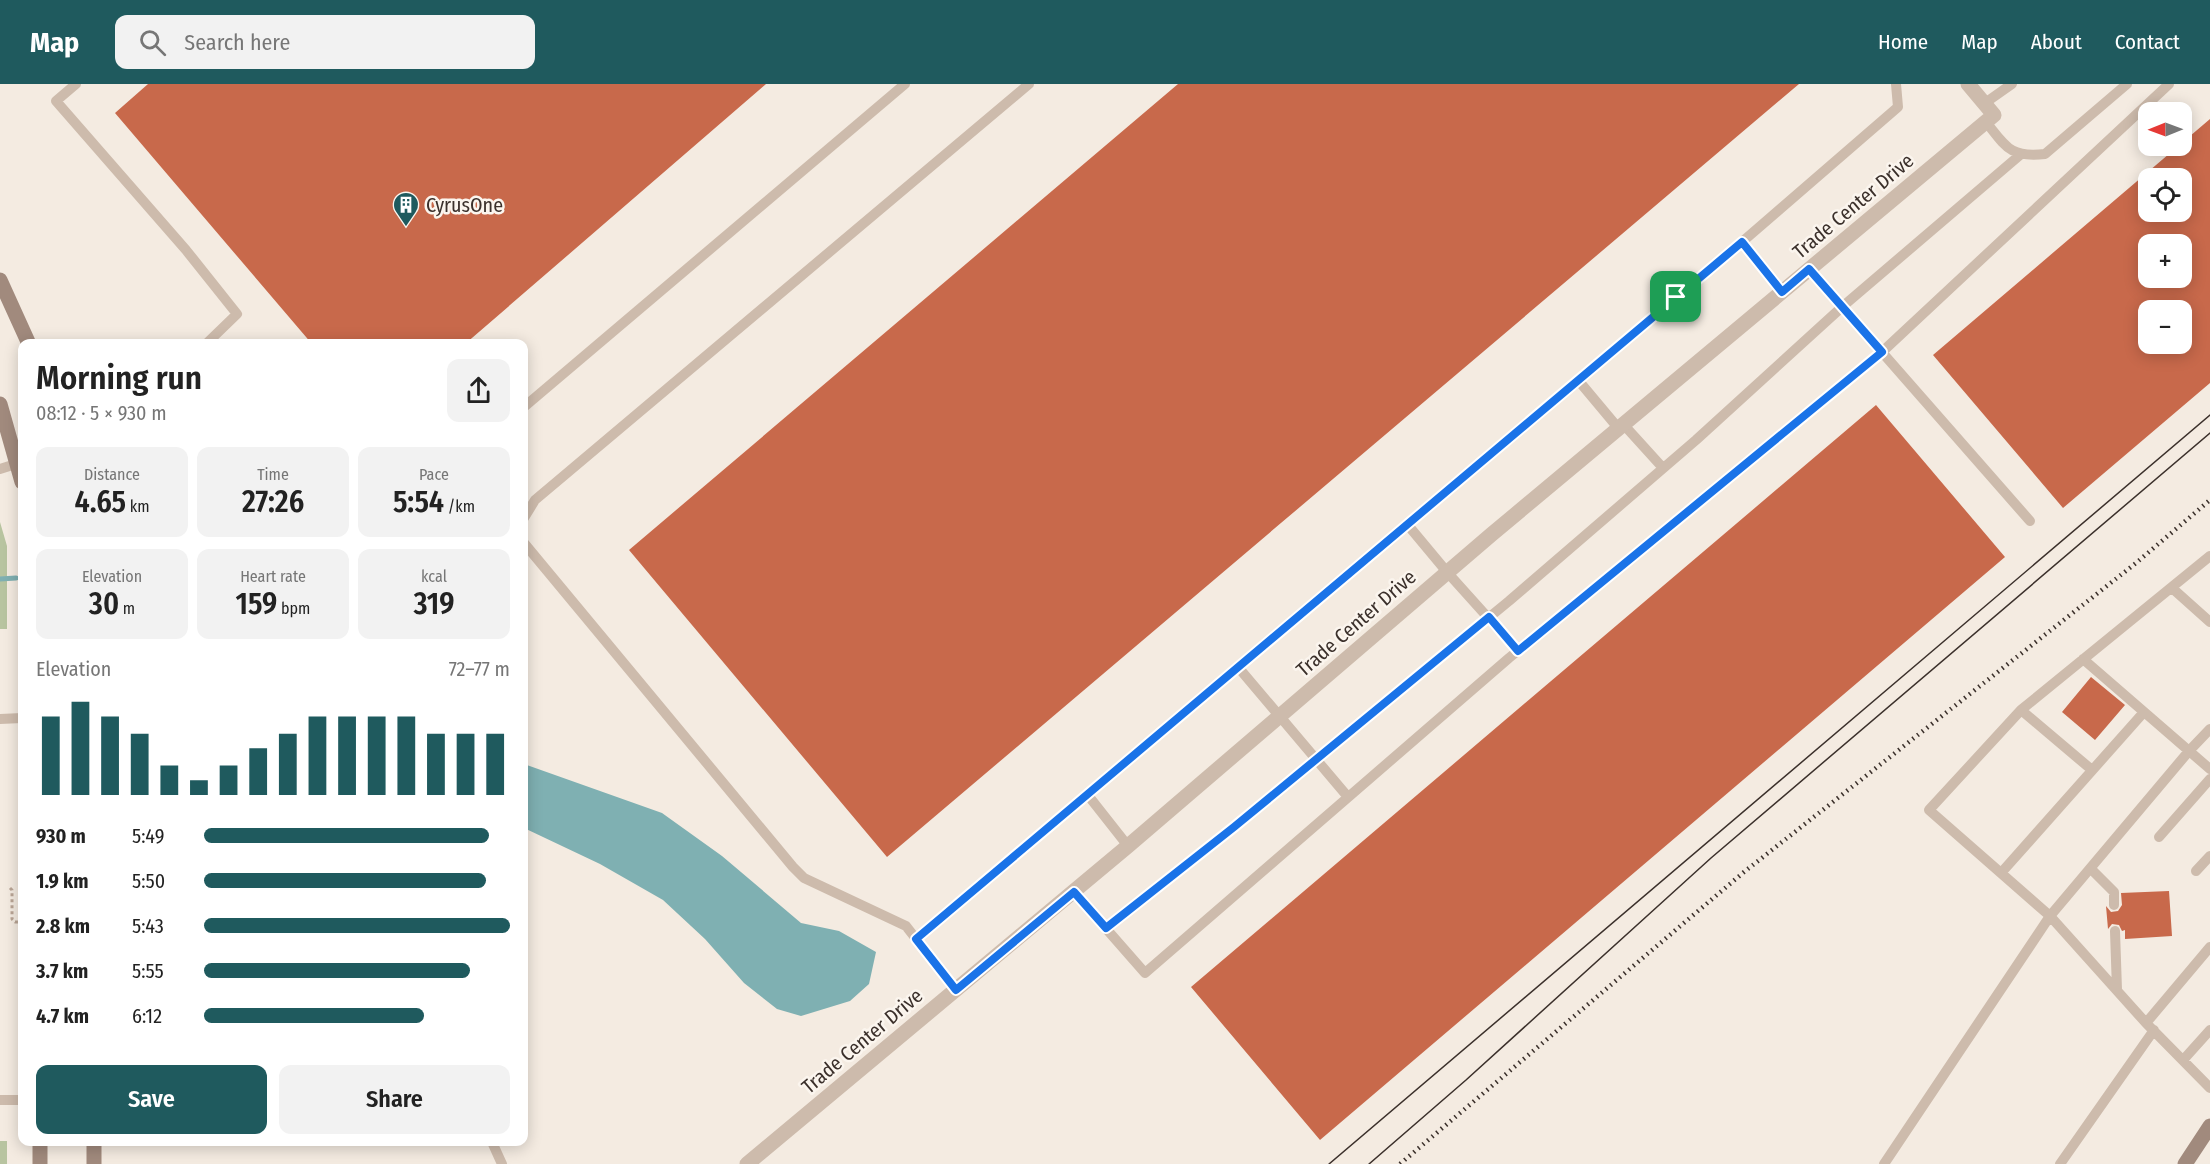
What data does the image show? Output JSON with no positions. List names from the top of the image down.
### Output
{
  "streets": {
    "street": ["Trade Center Drive"]
  },
  "places": {
    "building": ["CyrusOne"]
  },
  "north": "left",
  "page": {
    "header": "Map",
    "search": "Search here",
    "nav": [
      "Home",
      "Map",
      "About",
      "Contact"
    ],
    "map_buttons": ["+", "−"],
    "heading": ["Morning run", "08:12 · 5 × 930 m"],
    "stats": [
      ["Distance", "4.65 km"],
      ["Time", "27:26"],
      ["Pace", "5:54 /km"],
      ["Elevation", "30 m"],
      ["Heart rate", "159 bpm"],
      ["kcal", "319"]
    ],
    "chart": ["Elevation", "72–77 m"],
    "list": [
      {
        "name": "930 m",
        "note": "5:49"
      },
      {
        "name": "1.9 km",
        "note": "5:50"
      },
      {
        "name": "2.8 km",
        "note": "5:43"
      },
      {
        "name": "3.7 km",
        "note": "5:55"
      },
      {
        "name": "4.7 km",
        "note": "6:12"
      }
    ],
    "buttons": ["Save", "Share"]
  }
}
